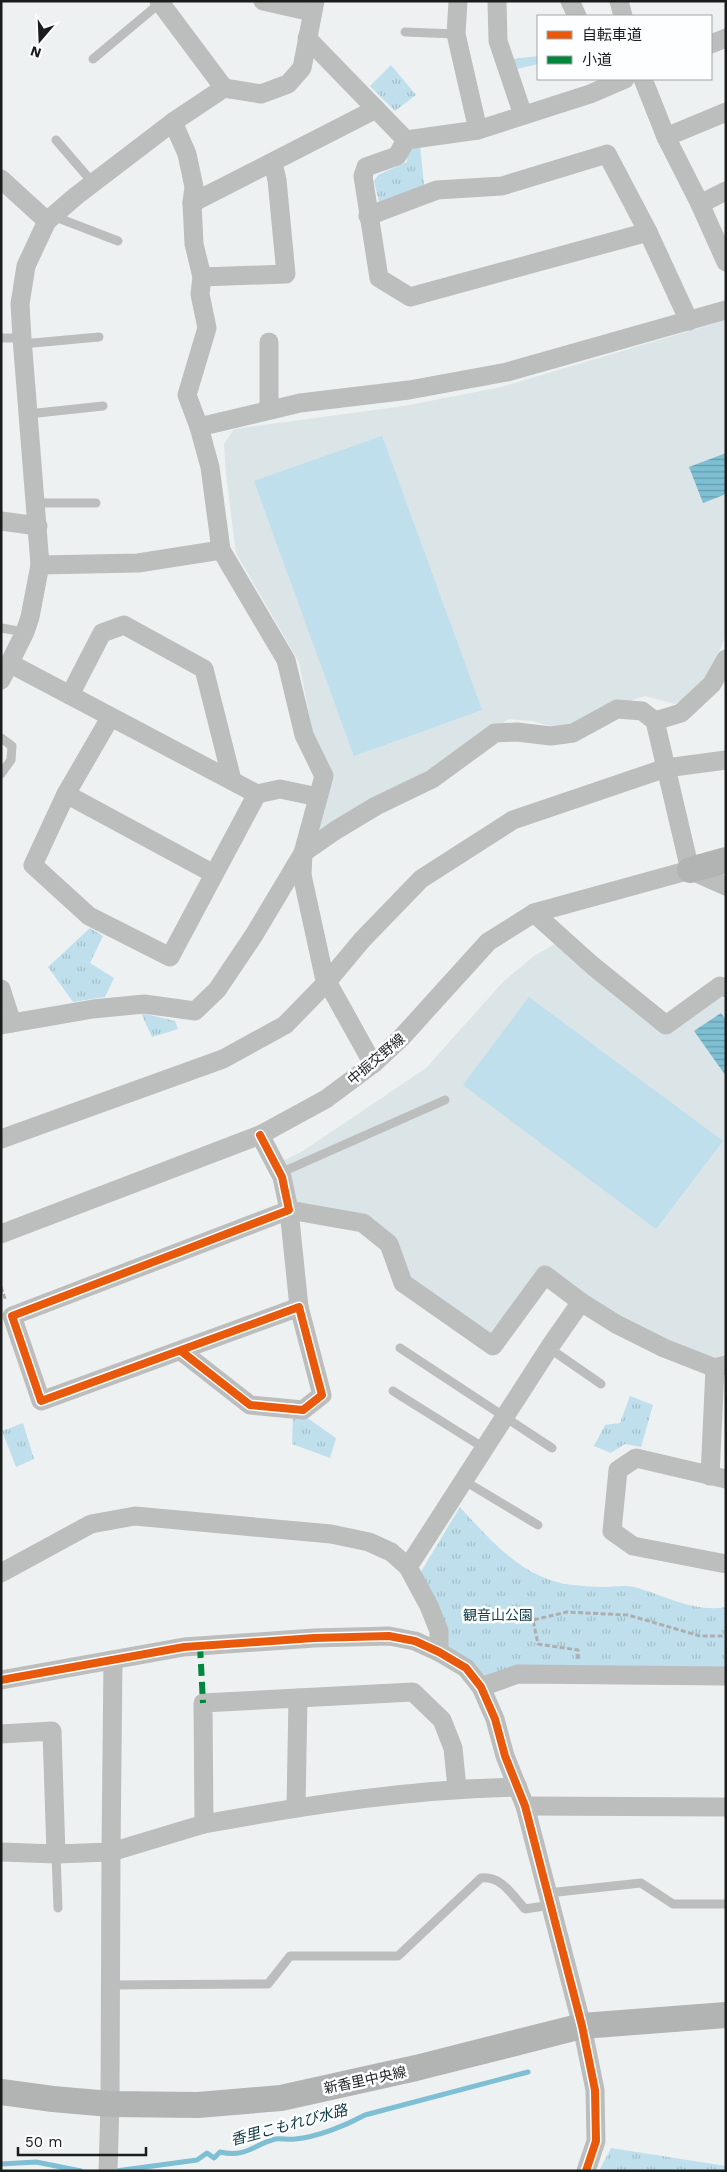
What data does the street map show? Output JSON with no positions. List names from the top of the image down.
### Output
{
  "streets": {
    "street": ["中振交野線", "新香里中央線"]
  },
  "water": ["香里こもれび水路"],
  "parks": ["観音山公園"],
  "legend": ["自転車道", "小道"],
  "scale_bar": "50 m",
  "north": "bottom"
}
